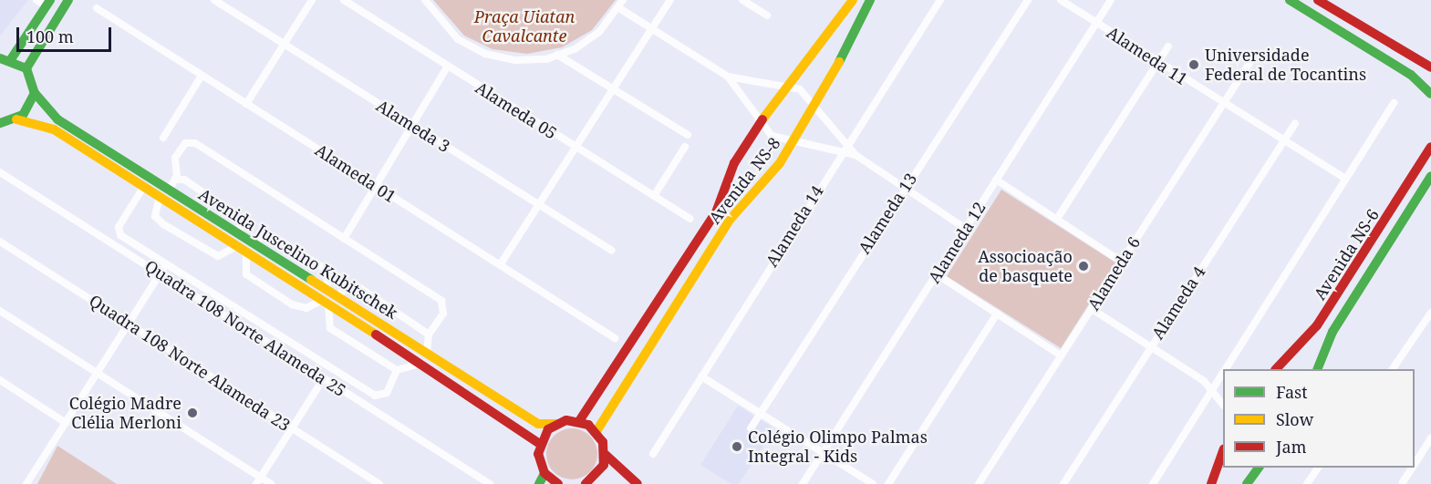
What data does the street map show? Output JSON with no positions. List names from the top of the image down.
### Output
{
  "streets": {
    "street": [
      "Alameda 11",
      "Alameda 05",
      "Alameda 3",
      "Alameda 01",
      "Avenida NS-8",
      "Alameda 13",
      "Alameda 14",
      "Alameda 12",
      "Avenida Juscelino Kubitschek",
      "Avenida NS-6",
      "Alameda 6",
      "Alameda 4",
      "Quadra 108 Norte Alameda 25",
      "Quadra 108 Norte Alameda 23"
    ]
  },
  "crossings": [
    ["Alameda 11", "Alameda 12"],
    ["Alameda 11", "Alameda 6"],
    ["Alameda 11", "Alameda 4"],
    ["Avenida NS-8", "Avenida Juscelino Kubitschek"]
  ],
  "parks": ["Praça Uiatan Cavalcante"],
  "places": [
    "Universidade Federal de Tocantins",
    "Associoação de basquete",
    "Colégio Madre Clélia Merloni",
    "Colégio Olimpo Palmas Integral - Kids"
  ],
  "legend": ["Fast", "Slow", "Jam"],
  "scale_bar": "100 m"
}
